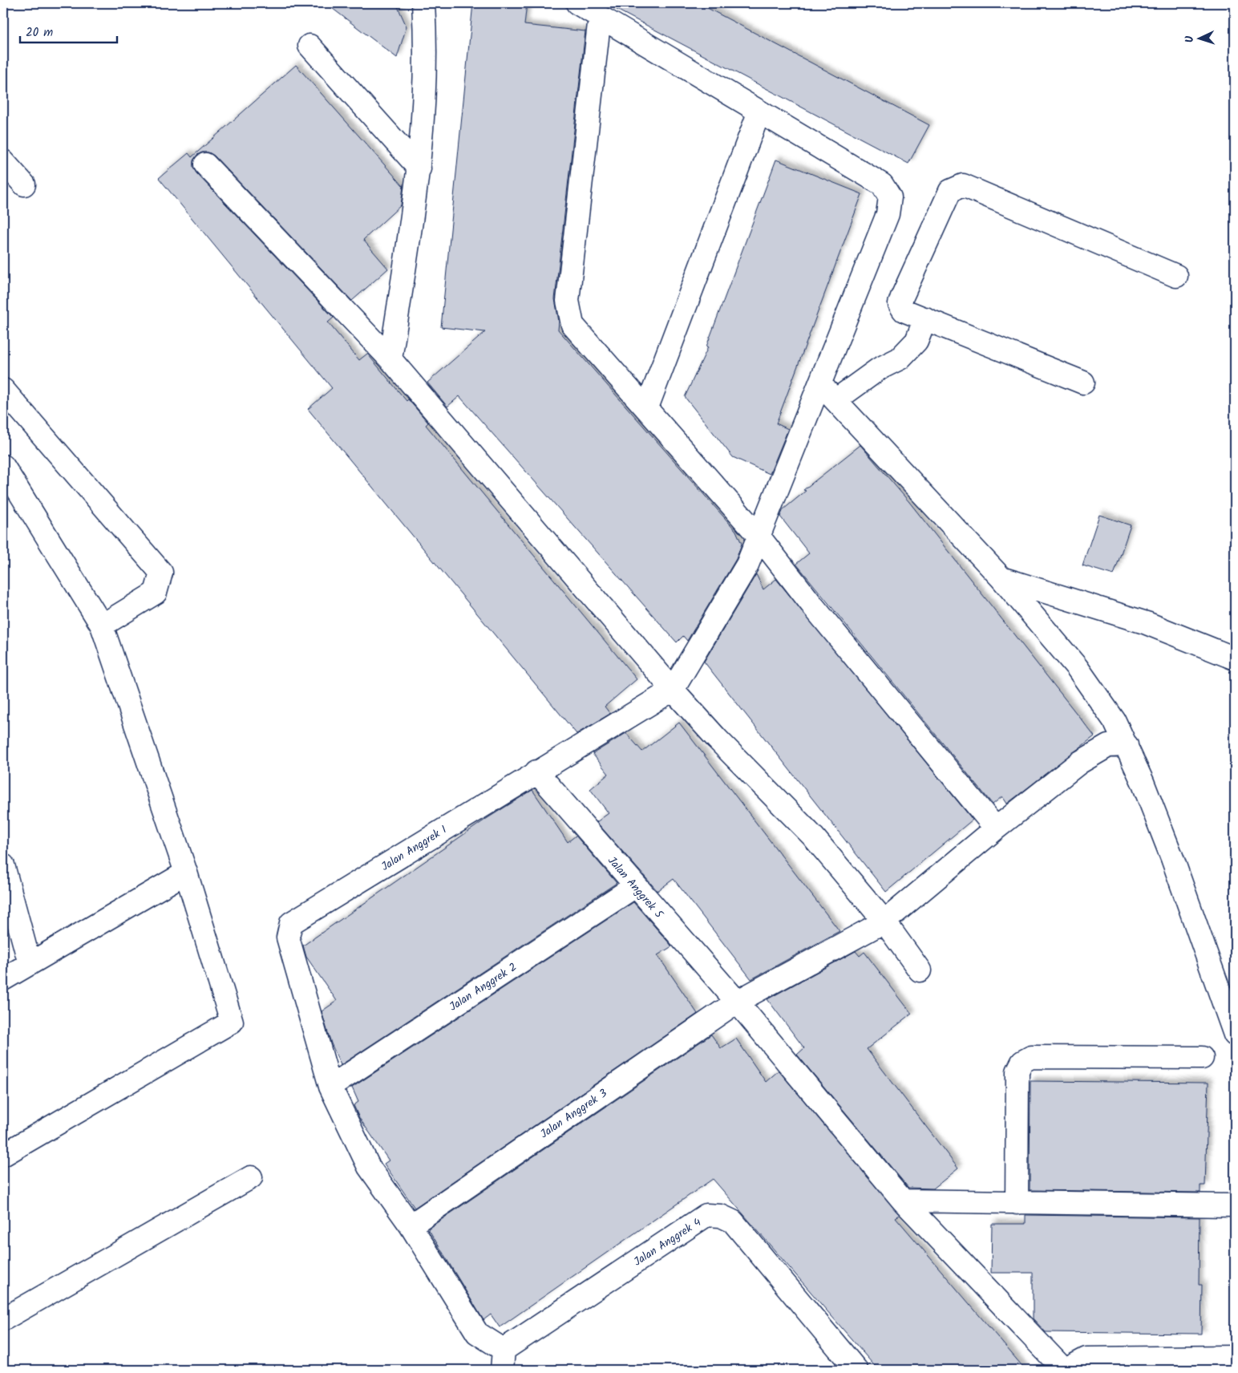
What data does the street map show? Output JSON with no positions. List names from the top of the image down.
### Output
{
  "streets": {
    "street": [
      "Jalan Anggrek I",
      "Jalan Anggrek 5",
      "Jalan Anggrek 2",
      "Jalan Anggrek 3",
      "Jalan Anggrek 4"
    ]
  },
  "crossings": [
    ["Jalan Anggrek I", "Jalan Anggrek 5"],
    ["Jalan Anggrek I", "Jalan Anggrek 2"],
    ["Jalan Anggrek 5", "Jalan Anggrek 2"],
    ["Jalan Anggrek 5", "Jalan Anggrek 3"]
  ],
  "scale_bar": "20 m",
  "north": "left"
}
